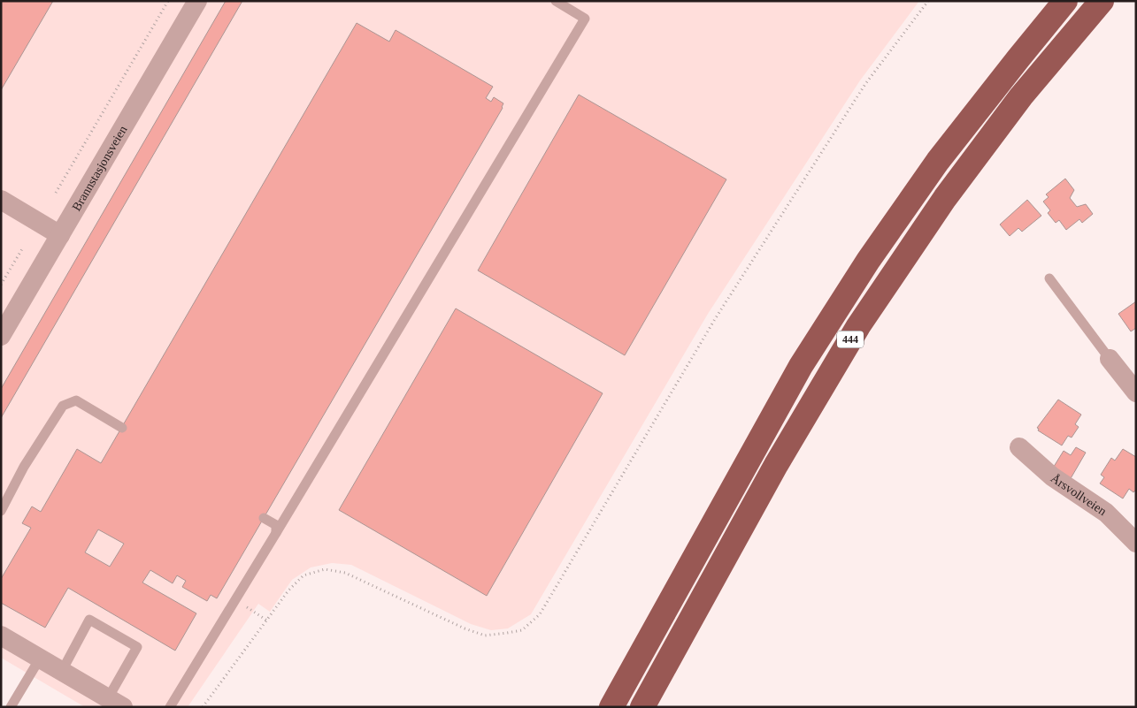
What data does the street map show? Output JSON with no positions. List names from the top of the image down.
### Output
{
  "streets": {
    "highway": ["444"],
    "street": ["Brannstasjonsveien", "Årsvollveien"]
  }
}
